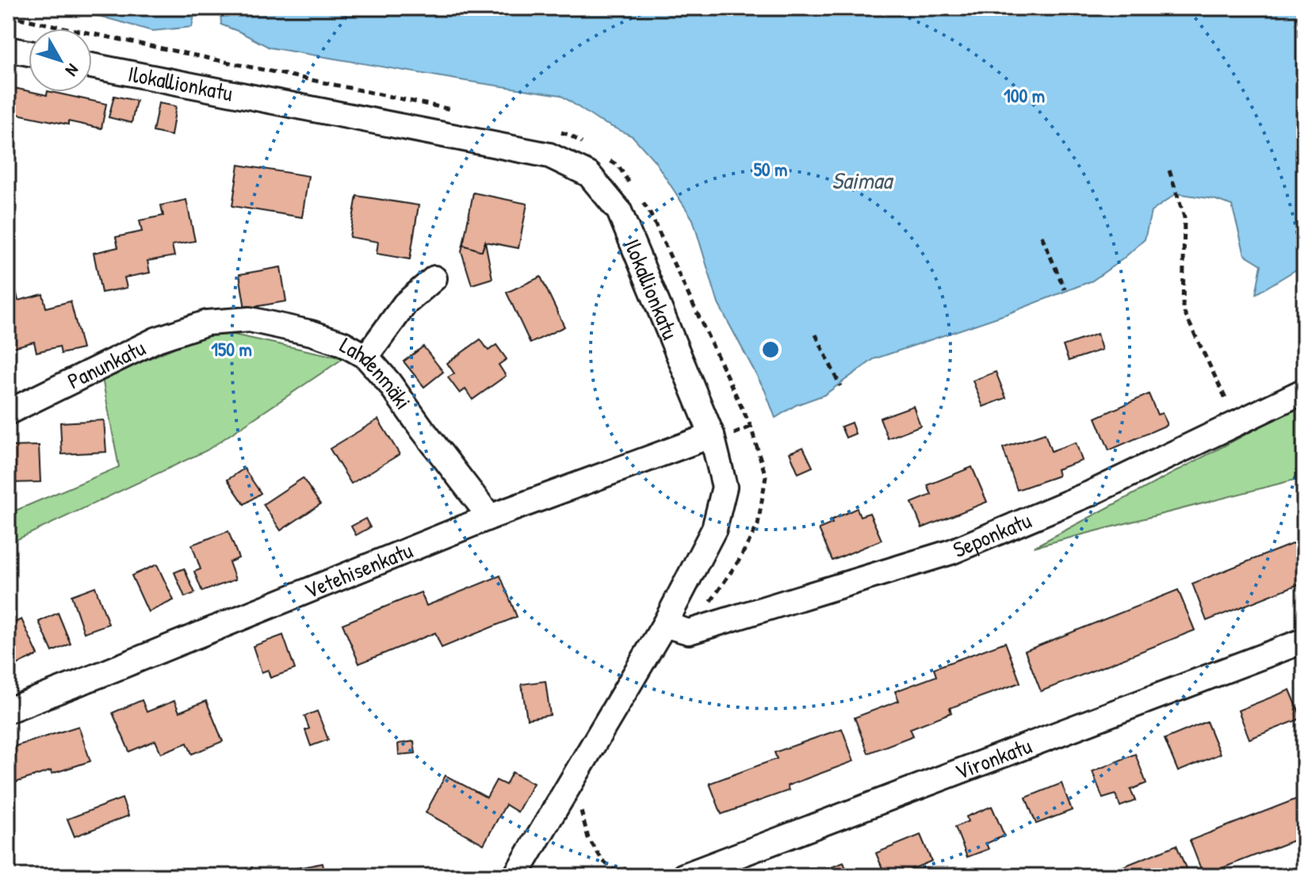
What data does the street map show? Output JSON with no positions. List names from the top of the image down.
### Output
{
  "streets": {
    "street": [
      "Ilokallionkatu",
      "Panunkatu",
      "Lahdenmäki",
      "Seponkatu",
      "Vetehisenkatu",
      "Vironkatu"
    ]
  },
  "crossings": [
    ["Ilokallionkatu", "Seponkatu"],
    ["Ilokallionkatu", "Vetehisenkatu"],
    ["Panunkatu", "Lahdenmäki"],
    ["Lahdenmäki", "Vetehisenkatu"]
  ],
  "water": ["Saimaa"],
  "north": "bottom right",
  "rings": ["100 m", "50 m", "150 m"]
}
